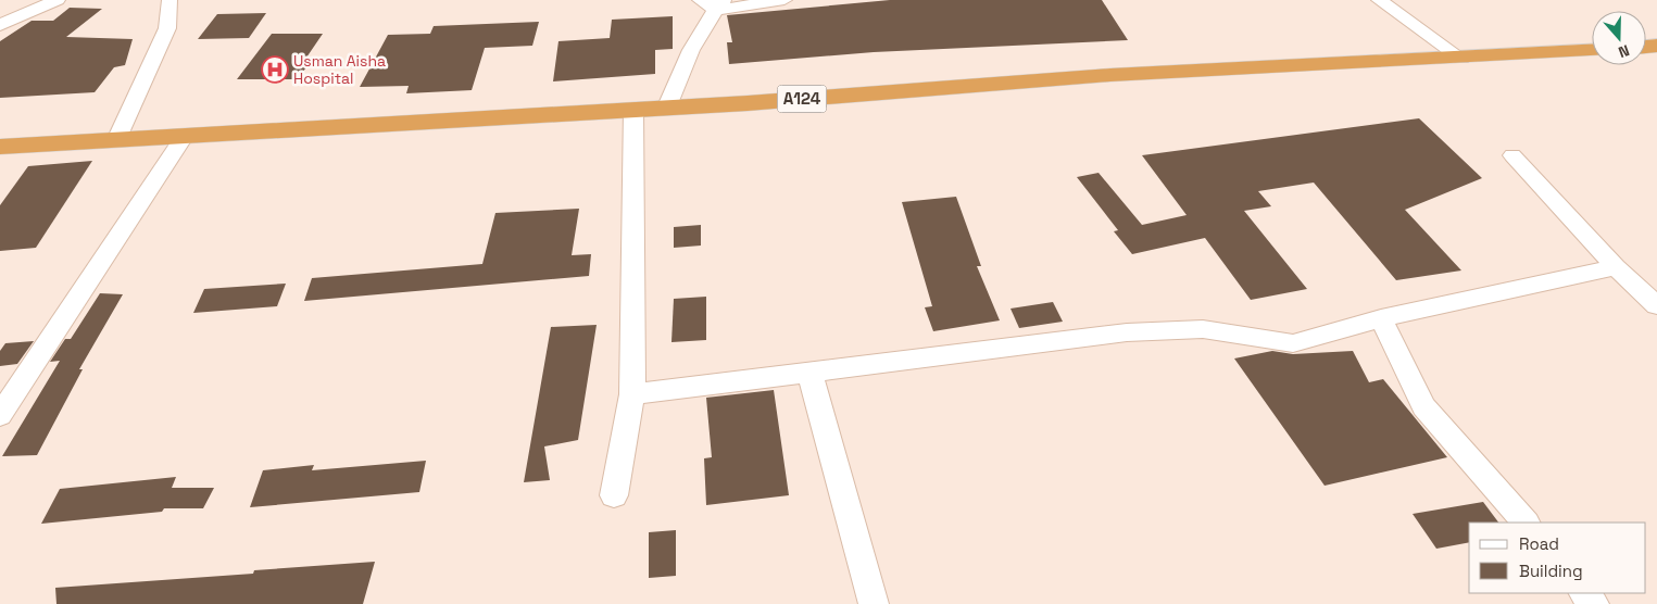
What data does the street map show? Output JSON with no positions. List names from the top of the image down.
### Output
{
  "streets": {
    "highway": ["A124"]
  },
  "places": {
    "hospital": ["Usman Aisha Hospital"]
  },
  "legend": ["Road", "Building"],
  "north": "bottom"
}
